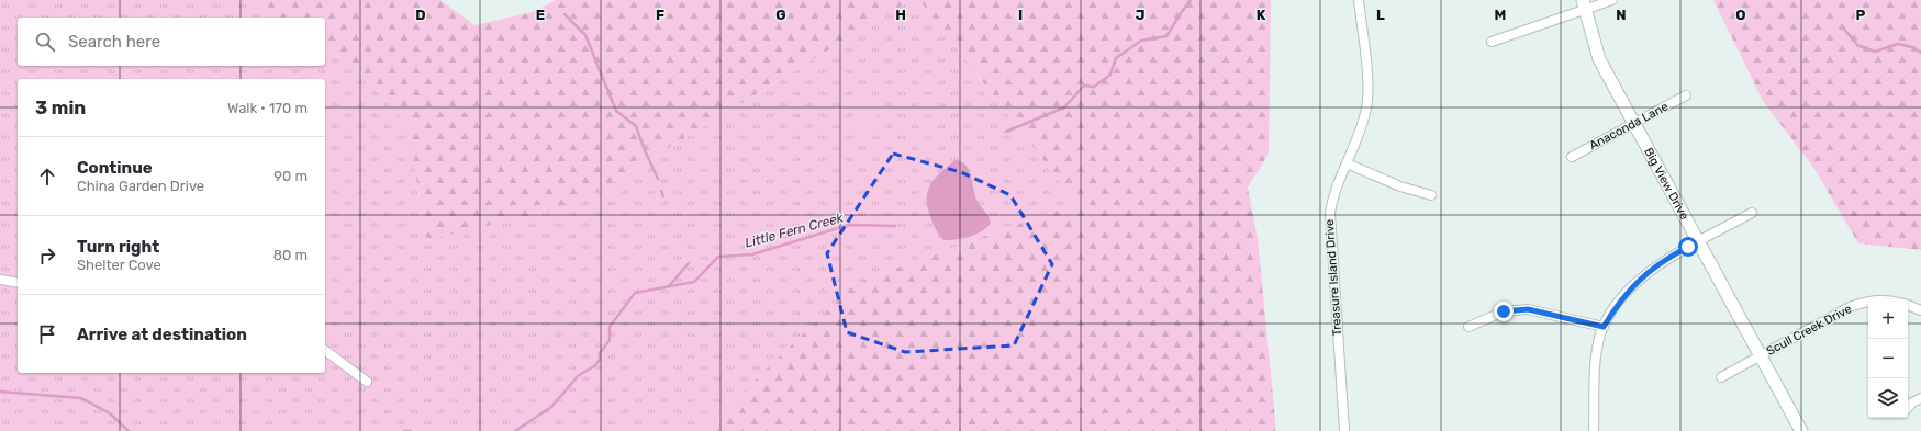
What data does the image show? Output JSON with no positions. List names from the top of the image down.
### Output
{
  "streets": {
    "street": [
      "Anaconda Lane",
      "Big View Drive",
      "Treasure Island Drive",
      "Scull Creek Drive"
    ]
  },
  "crossings": [
    ["Anaconda Lane", "Big View Drive"],
    ["Big View Drive", "Scull Creek Drive"]
  ],
  "water": ["Little Fern Creek"],
  "page": {
    "search": "Search here",
    "heading": ["3 min", "Walk · 170 m"],
    "list": [
      ["Continue", "China Garden Drive", "90 m"],
      ["Turn right", "Shelter Cove", "80 m"],
      "Arrive at destination"
    ],
    "map_buttons": ["+", "−"]
  },
  "grid": {
    "columns": [
      "D",
      "E",
      "F",
      "G",
      "H",
      "I",
      "J",
      "K",
      "L",
      "M",
      "N",
      "O",
      "P"
    ]
  }
}
